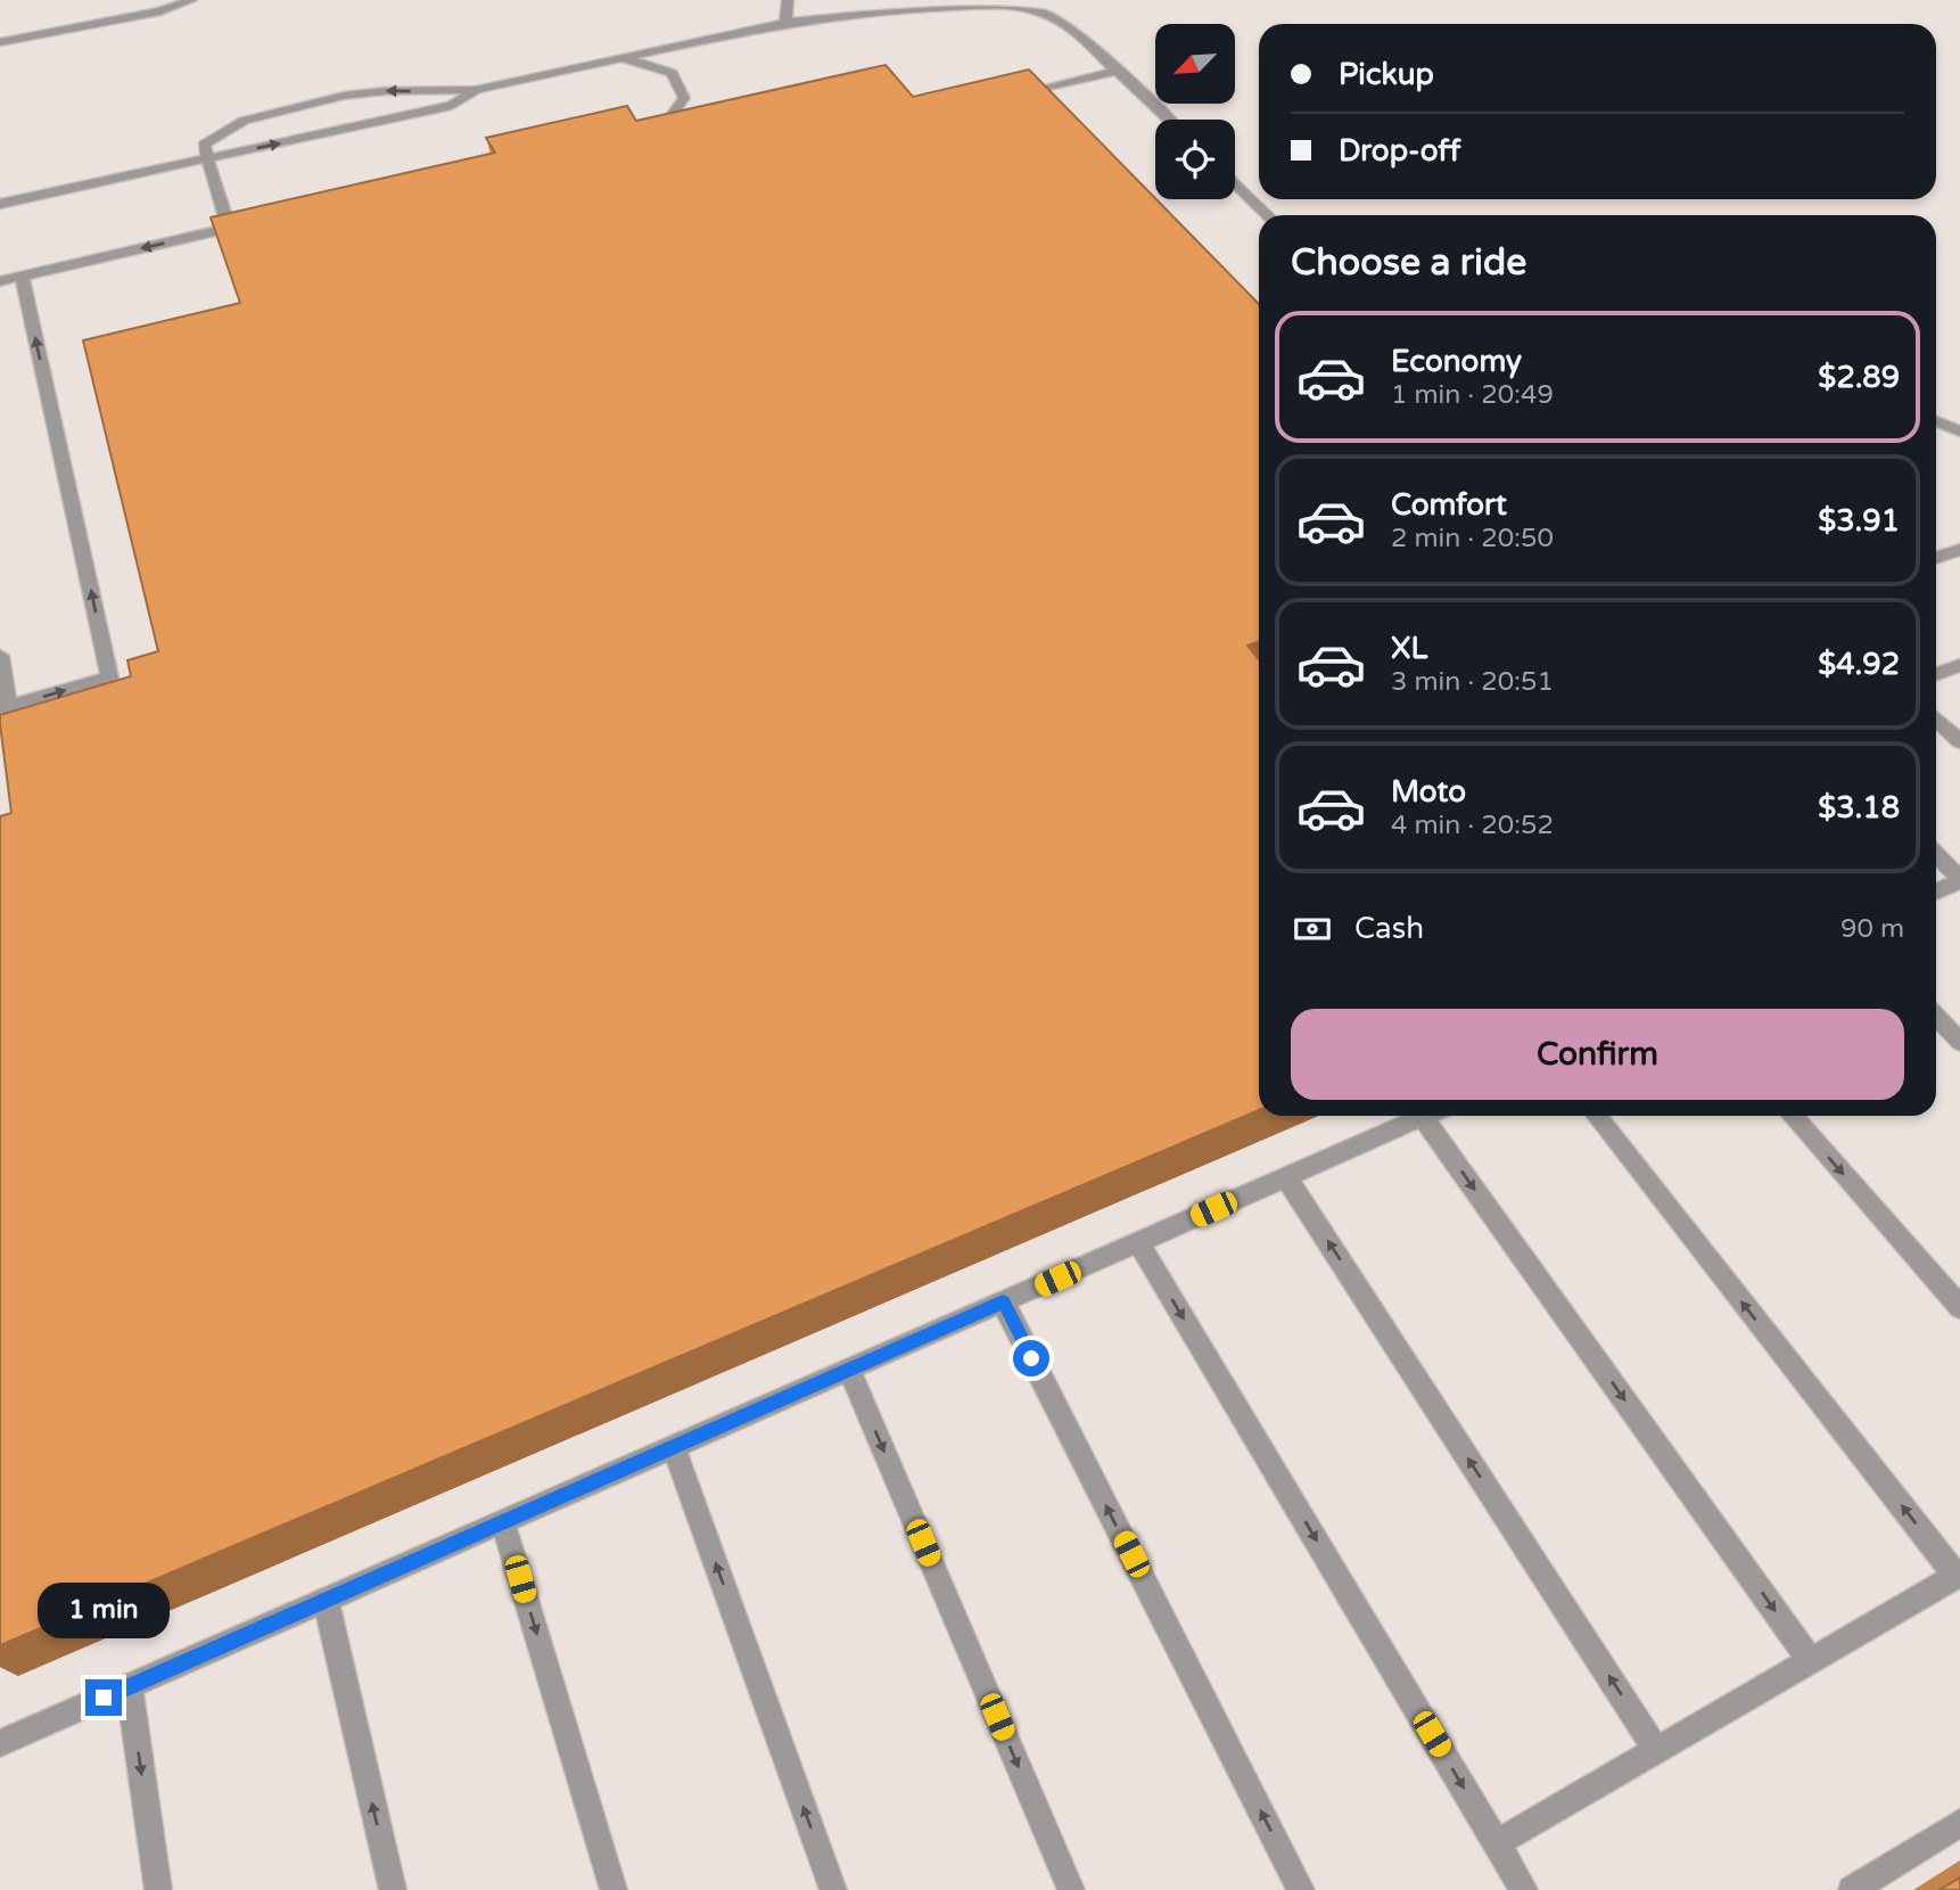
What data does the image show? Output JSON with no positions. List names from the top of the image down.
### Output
{
  "north": "bottom left",
  "page": {
    "banner": ["Pickup", "Drop-off"],
    "heading": "Choose a ride",
    "list": [
      {
        "name": "Economy",
        "note": "1 min · 20:49",
        "value": "$2.89"
      },
      {
        "name": "Comfort",
        "note": "2 min · 20:50",
        "value": "$3.91"
      },
      {
        "name": "XL",
        "note": "3 min · 20:51",
        "value": "$4.92"
      },
      {
        "name": "Moto",
        "note": "4 min · 20:52",
        "value": "$3.18"
      }
    ],
    "pay": ["Cash", "90 m"],
    "buttons": "Confirm",
    "bubble": "1 min"
  }
}
